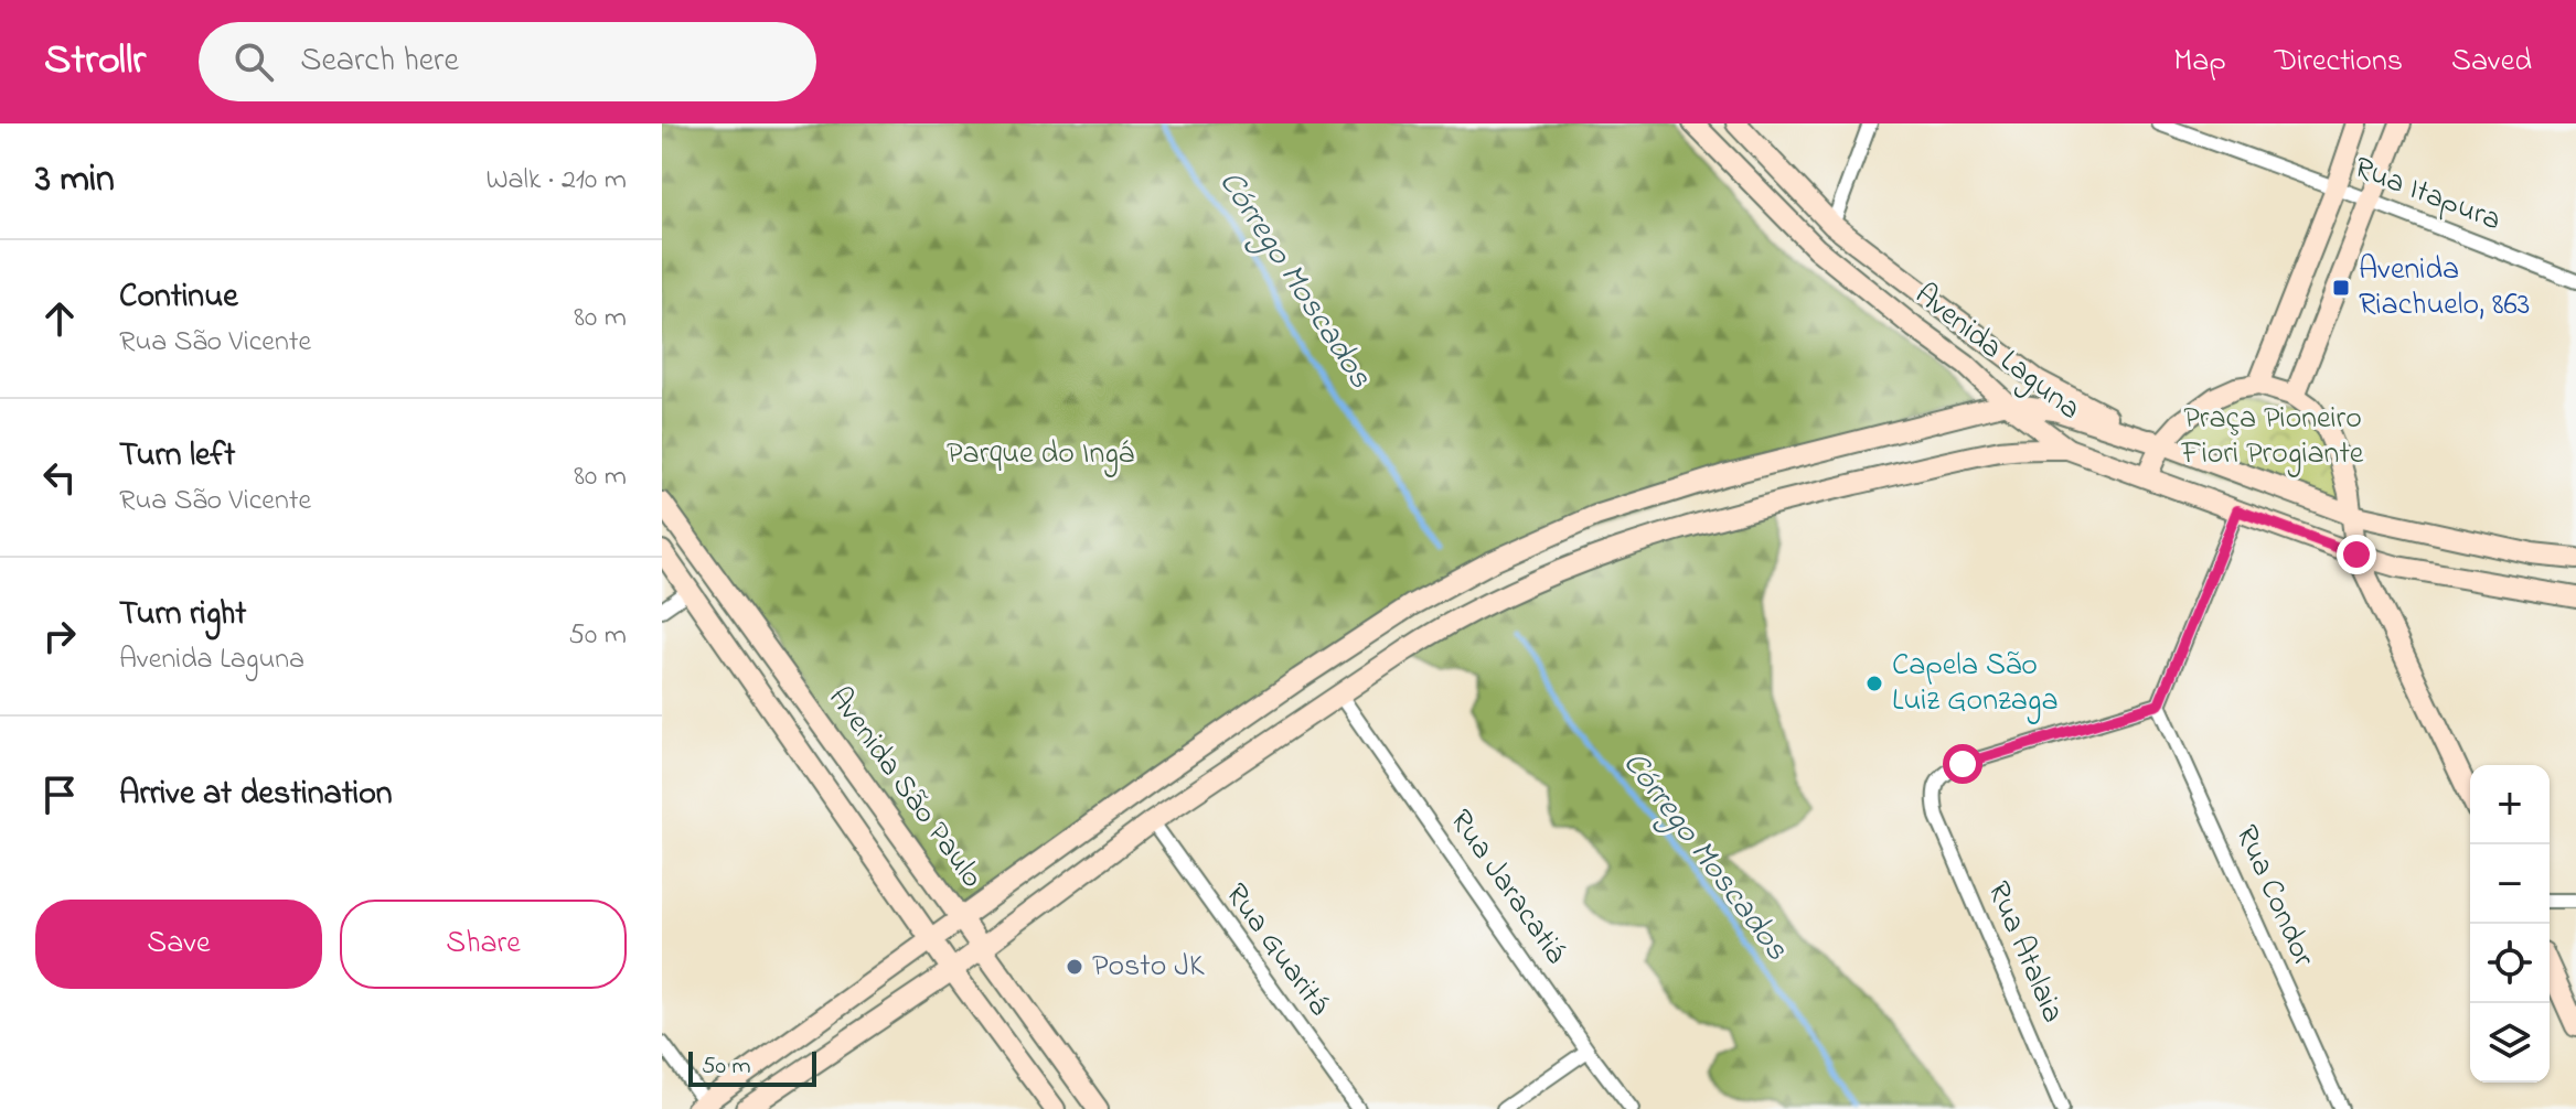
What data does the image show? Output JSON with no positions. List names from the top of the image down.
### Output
{
  "streets": {
    "main road": ["Avenida Laguna", "Avenida São Paulo"],
    "street": [
      "Rua Itapura",
      "Rua Jaracatiá",
      "Rua Condor",
      "Rua Guaritá",
      "Rua Atalaia"
    ]
  },
  "crossings": [
    ["Rua Condor", "Rua Atalaia"]
  ],
  "water": ["Córrego Moscados"],
  "parks": ["Praça Pioneiro Fiori Progiante", "Parque do Ingá"],
  "places": {
    "transit": ["Avenida Riachuelo, 863"],
    "other": ["Capela São Luiz Gonzaga", "Posto JK"]
  },
  "scale_bar": "50 m",
  "page": {
    "header": "Strollr",
    "search": "Search here",
    "nav": ["Map", "Directions", "Saved"],
    "heading": ["3 min", "Walk · 210 m"],
    "list": [
      ["Continue", "Rua São Vicente", "80 m"],
      ["Turn left", "Rua São Vicente", "80 m"],
      ["Turn right", "Avenida Laguna", "50 m"],
      "Arrive at destination"
    ],
    "map_buttons": ["+", "−"],
    "buttons": ["Save", "Share"],
    "scale": "50 m"
  }
}
